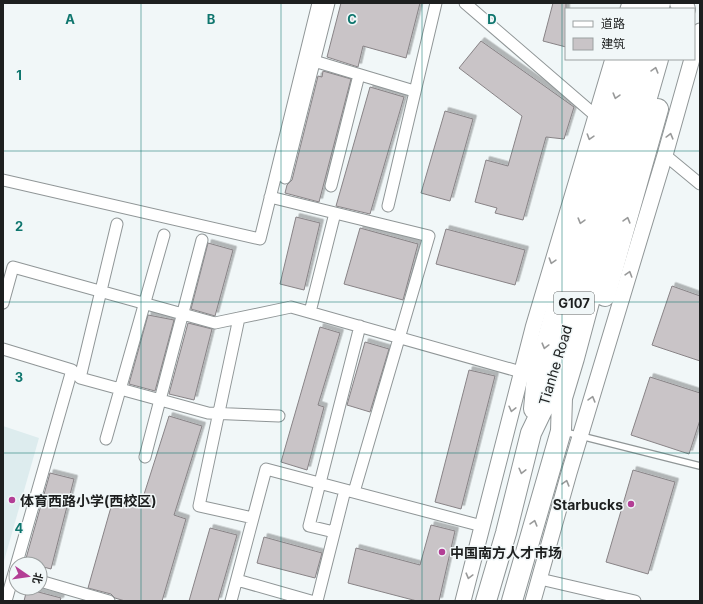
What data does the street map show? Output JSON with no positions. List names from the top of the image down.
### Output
{
  "streets": {
    "highway": ["G107", "Tianhe Road"]
  },
  "places": ["体育西路小学(西校区)", "Starbucks", "中国南方人才市场"],
  "legend": ["道路", "建筑"],
  "north": "right",
  "grid": {
    "columns": [
      "A",
      "B",
      "C",
      "D"
    ],
    "rows": [
      "1",
      "2",
      "3",
      "4"
    ]
  }
}
